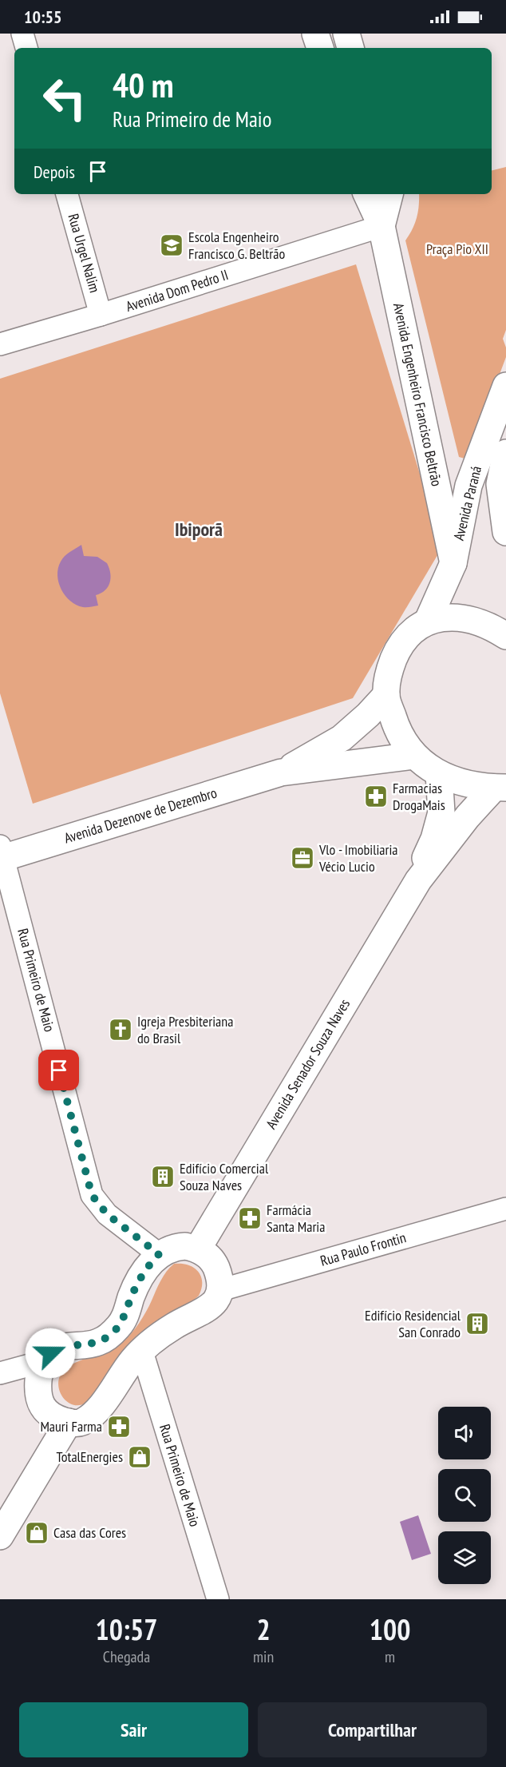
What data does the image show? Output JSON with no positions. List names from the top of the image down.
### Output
{
  "streets": {
    "street": [
      "Rua Urgel Nalim",
      "Avenida Dom Pedro II",
      "Avenida Engenheiro Francisco Beltrão",
      "Avenida Paraná",
      "Avenida Dezenove de Dezembro",
      "Rua Primeiro de Maio",
      "Avenida Senador Souza Naves",
      "Rua Paulo Frontin"
    ]
  },
  "crossings": [
    ["Rua Urgel Nalim", "Avenida Dom Pedro II"],
    ["Avenida Dom Pedro II", "Avenida Engenheiro Francisco Beltrão"],
    ["Avenida Engenheiro Francisco Beltrão", "Avenida Paraná"],
    ["Avenida Dezenove de Dezembro", "Rua Primeiro de Maio"]
  ],
  "districts": ["Ibiporã"],
  "parks": ["Praça Pio XII"],
  "places": {
    "school or university": ["Escola Engenheiro Francisco G. Beltrão"],
    "pharmacy": ["Farmacias DrogaMais", "Farmácia Santa Maria", "Mauri Farma"],
    "office": ["Vlo - Imobiliaria Vécio Lucio"],
    "church": ["Igreja Presbiteriana do Brasil"],
    "building": ["Edifício Comercial Souza Naves", "Edifício Residencial San Conrado"],
    "shop": ["TotalEnergies", "Casa das Cores"]
  },
  "page": {
    "status": "10:55",
    "turn": ["40 m", "Rua Primeiro de Maio"],
    "then": "Depois",
    "eta": [
      "10:57",
      "Chegada",
      "2",
      "min",
      "100",
      "m"
    ],
    "buttons": ["Sair", "Compartilhar"]
  }
}
